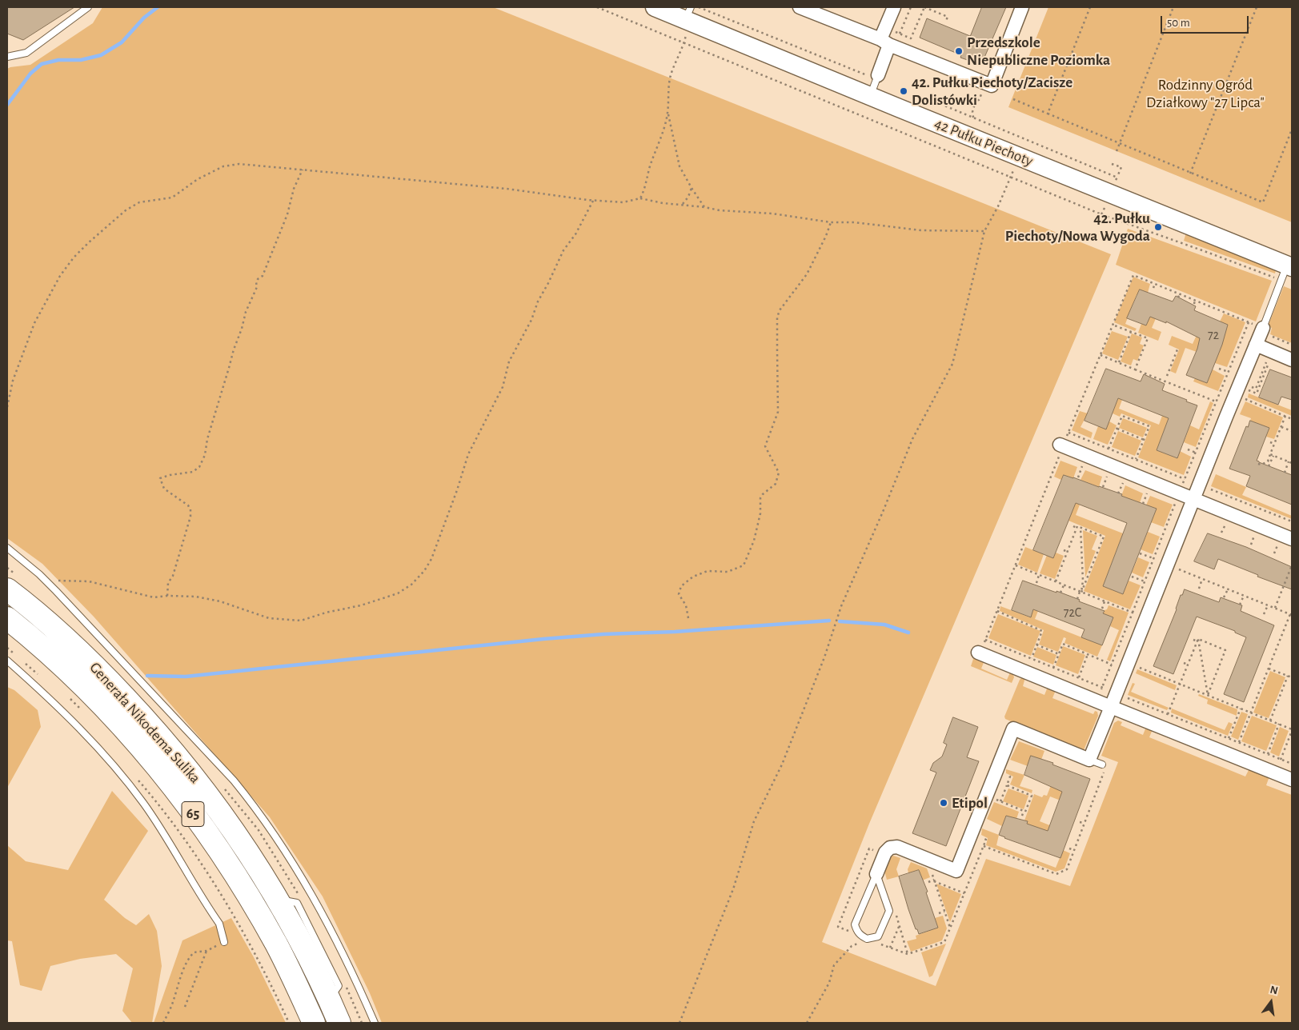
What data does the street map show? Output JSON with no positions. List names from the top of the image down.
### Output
{
  "streets": {
    "highway": ["Generała Nikodema Sulika", "65"],
    "street": ["42 Pułku Piechoty"]
  },
  "parks": ["Rodzinny Ogród Działkowy \"27 Lipca\""],
  "places": [
    "Przedszkole Niepubliczne Poziomka",
    "42. Pułku Piechoty/Zacisze Dolistówki",
    "42. Pułku Piechoty/Nowa Wygoda",
    "Etipol"
  ],
  "house_numbers": ["72", "72C"],
  "scale_bar": "50 m",
  "north": "top"
}
